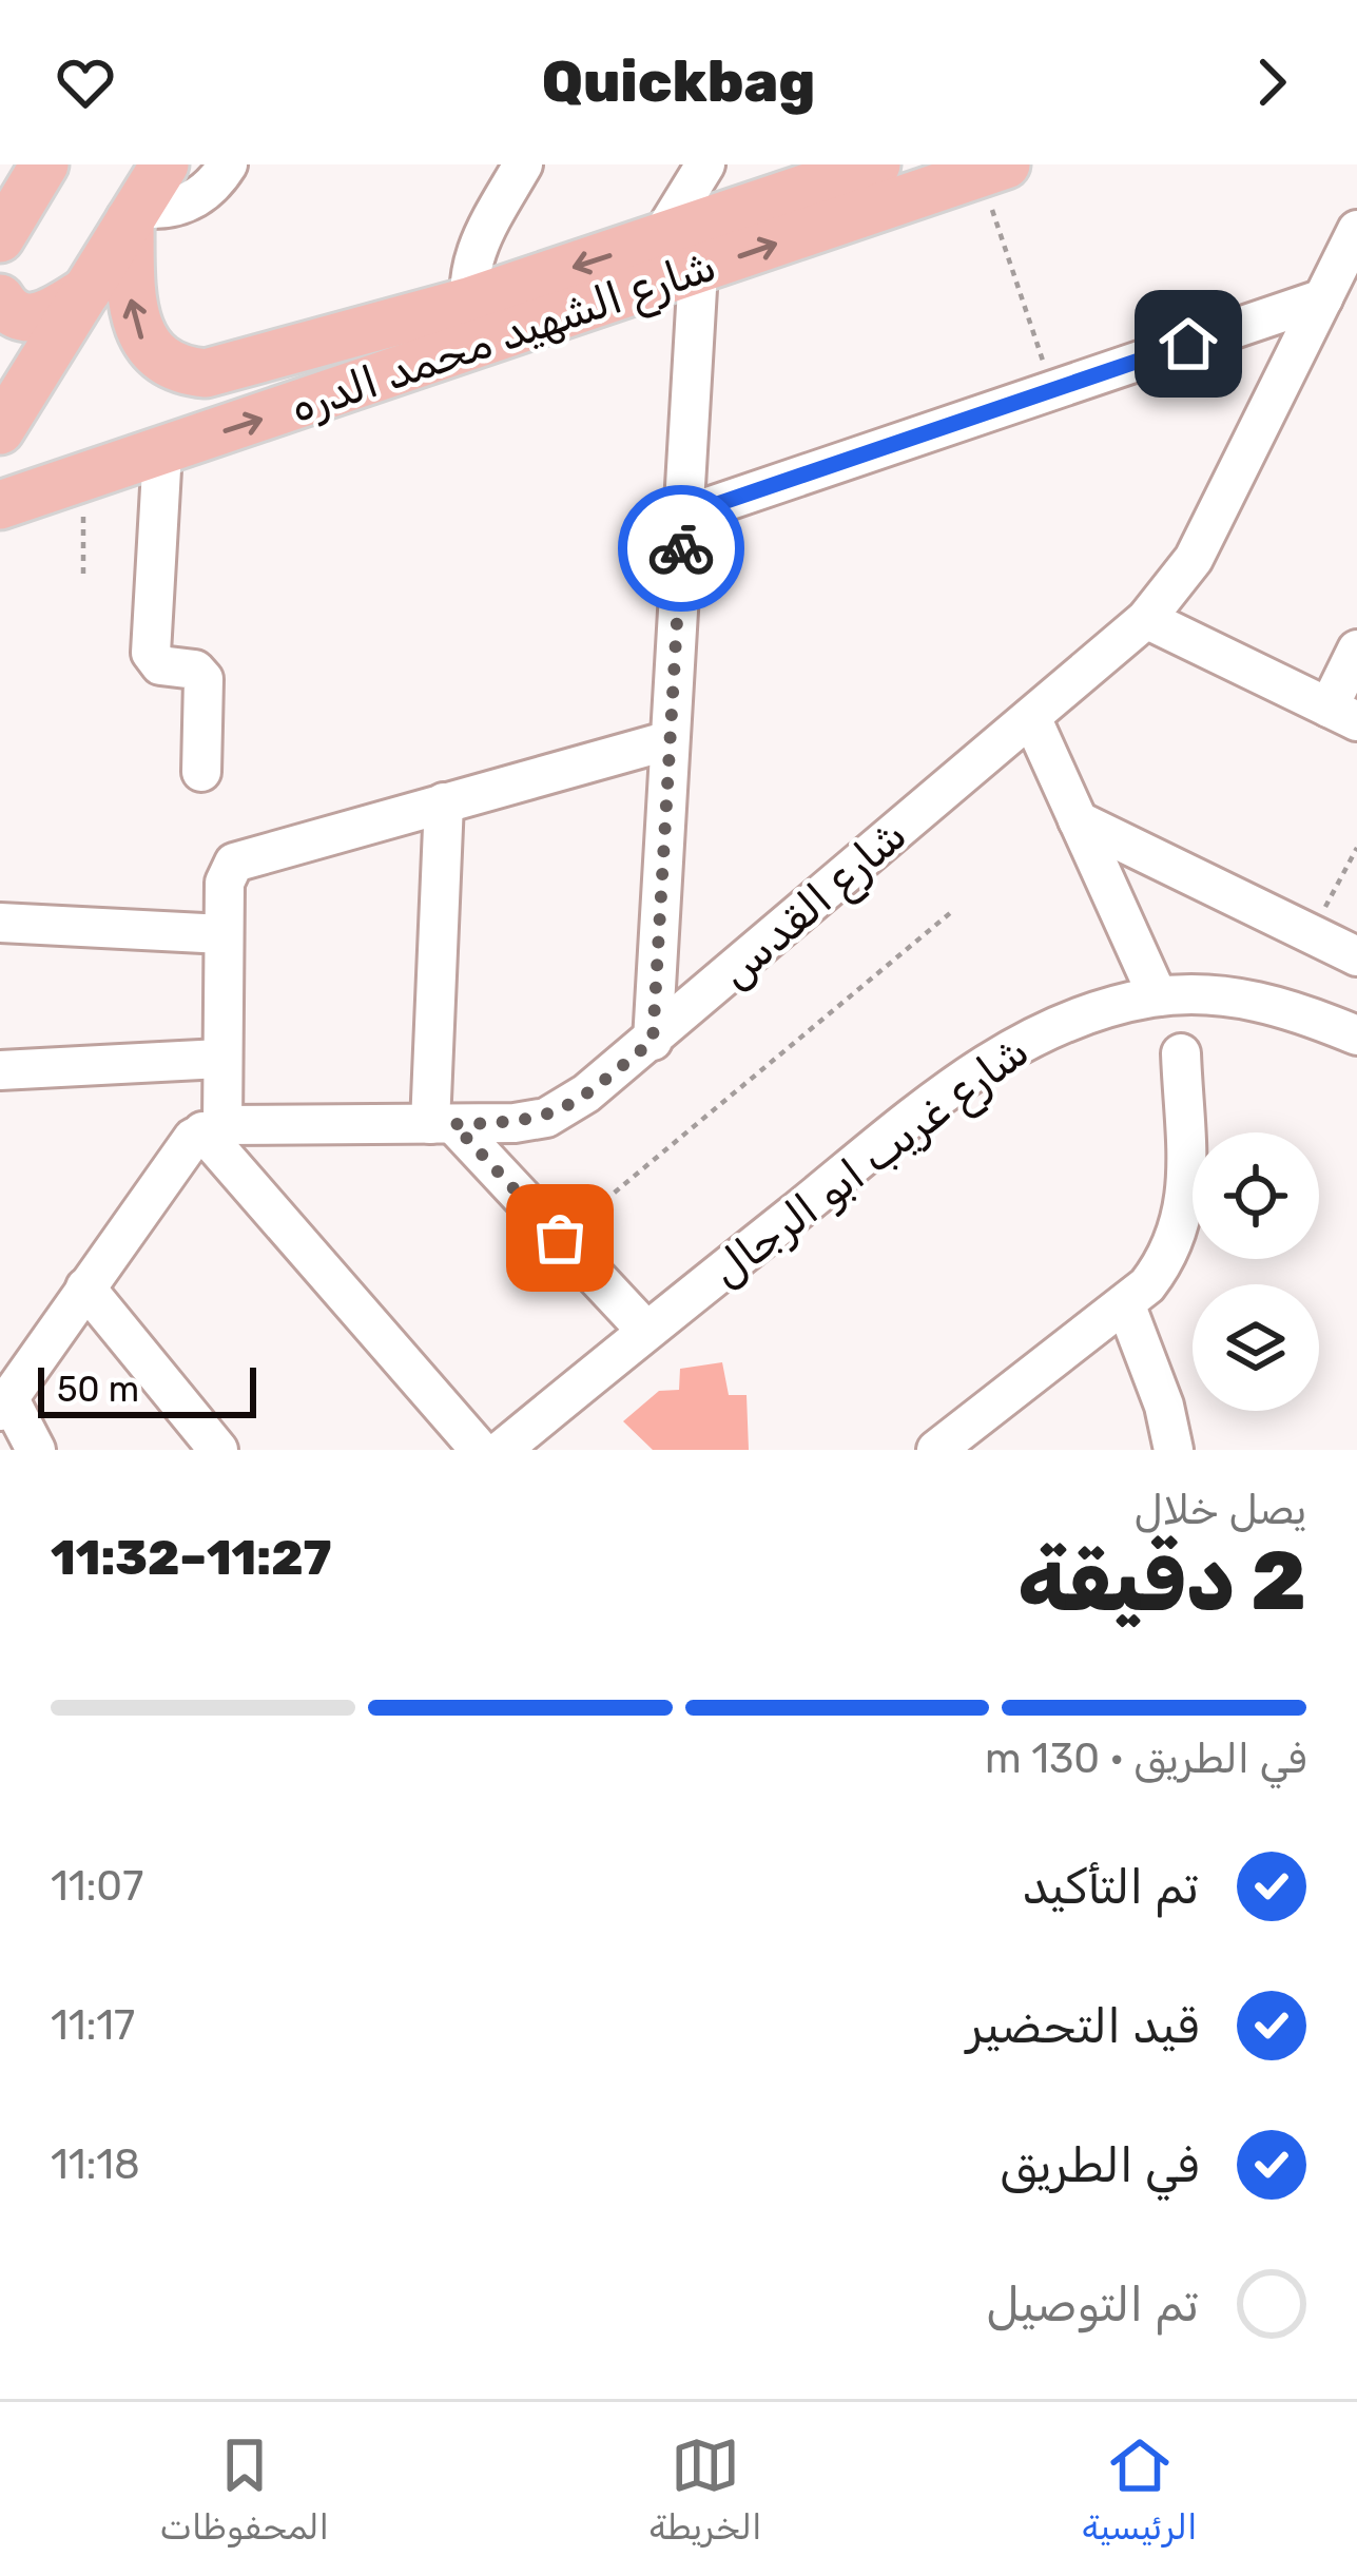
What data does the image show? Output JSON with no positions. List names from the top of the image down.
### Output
{
  "streets": {
    "main road": ["شارع الشهيد محمد الدره"],
    "street": ["شارع القدس", "شارع غريب ابو الرجال"]
  },
  "scale_bar": "50 m",
  "page": {
    "header": "Quickbag",
    "scale": "50 m",
    "heading": ["2 دقيقة", "يصل خلال", "11:27–11:32"],
    "bar": "في الطريق · 130 m",
    "list": [
      ["تم التأكيد", "11:07"],
      ["قيد التحضير", "11:17"],
      ["في الطريق", "11:18"],
      "تم التوصيل"
    ],
    "tabs": ["الرئيسية", "الخريطة", "المحفوظات"]
  }
}
